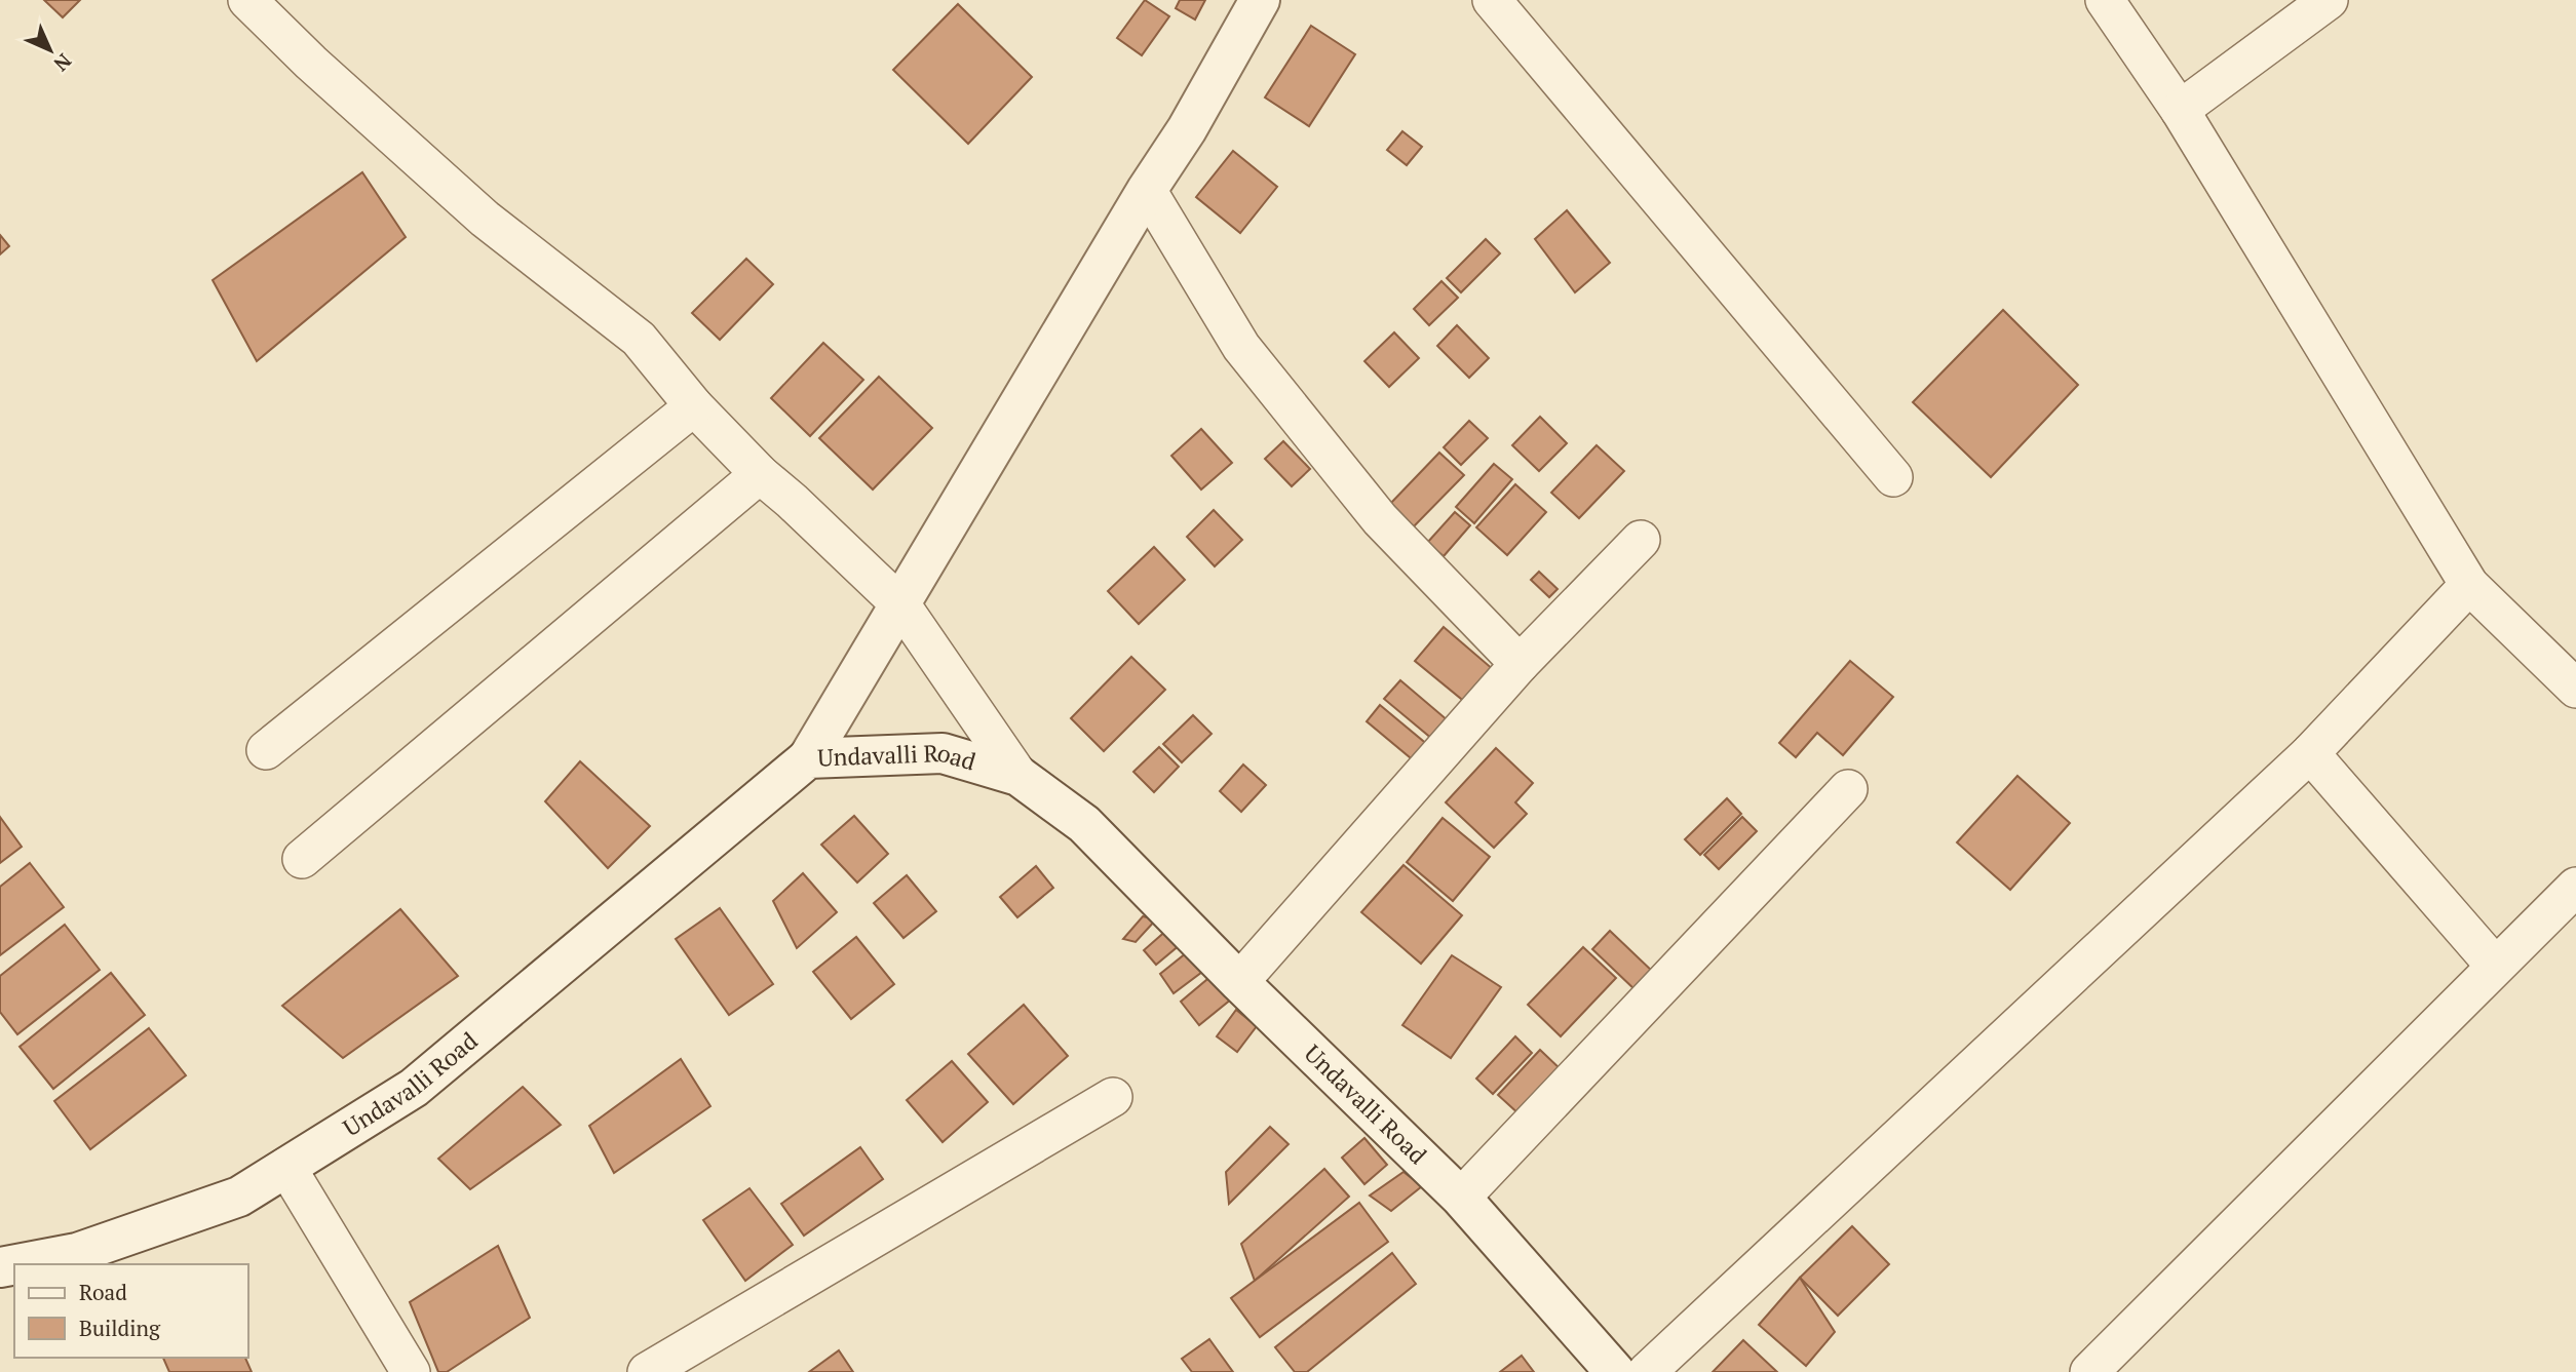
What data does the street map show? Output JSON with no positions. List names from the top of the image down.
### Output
{
  "streets": {
    "main road": ["Undavalli Road"]
  },
  "legend": ["Road", "Building"],
  "north": "bottom right"
}
